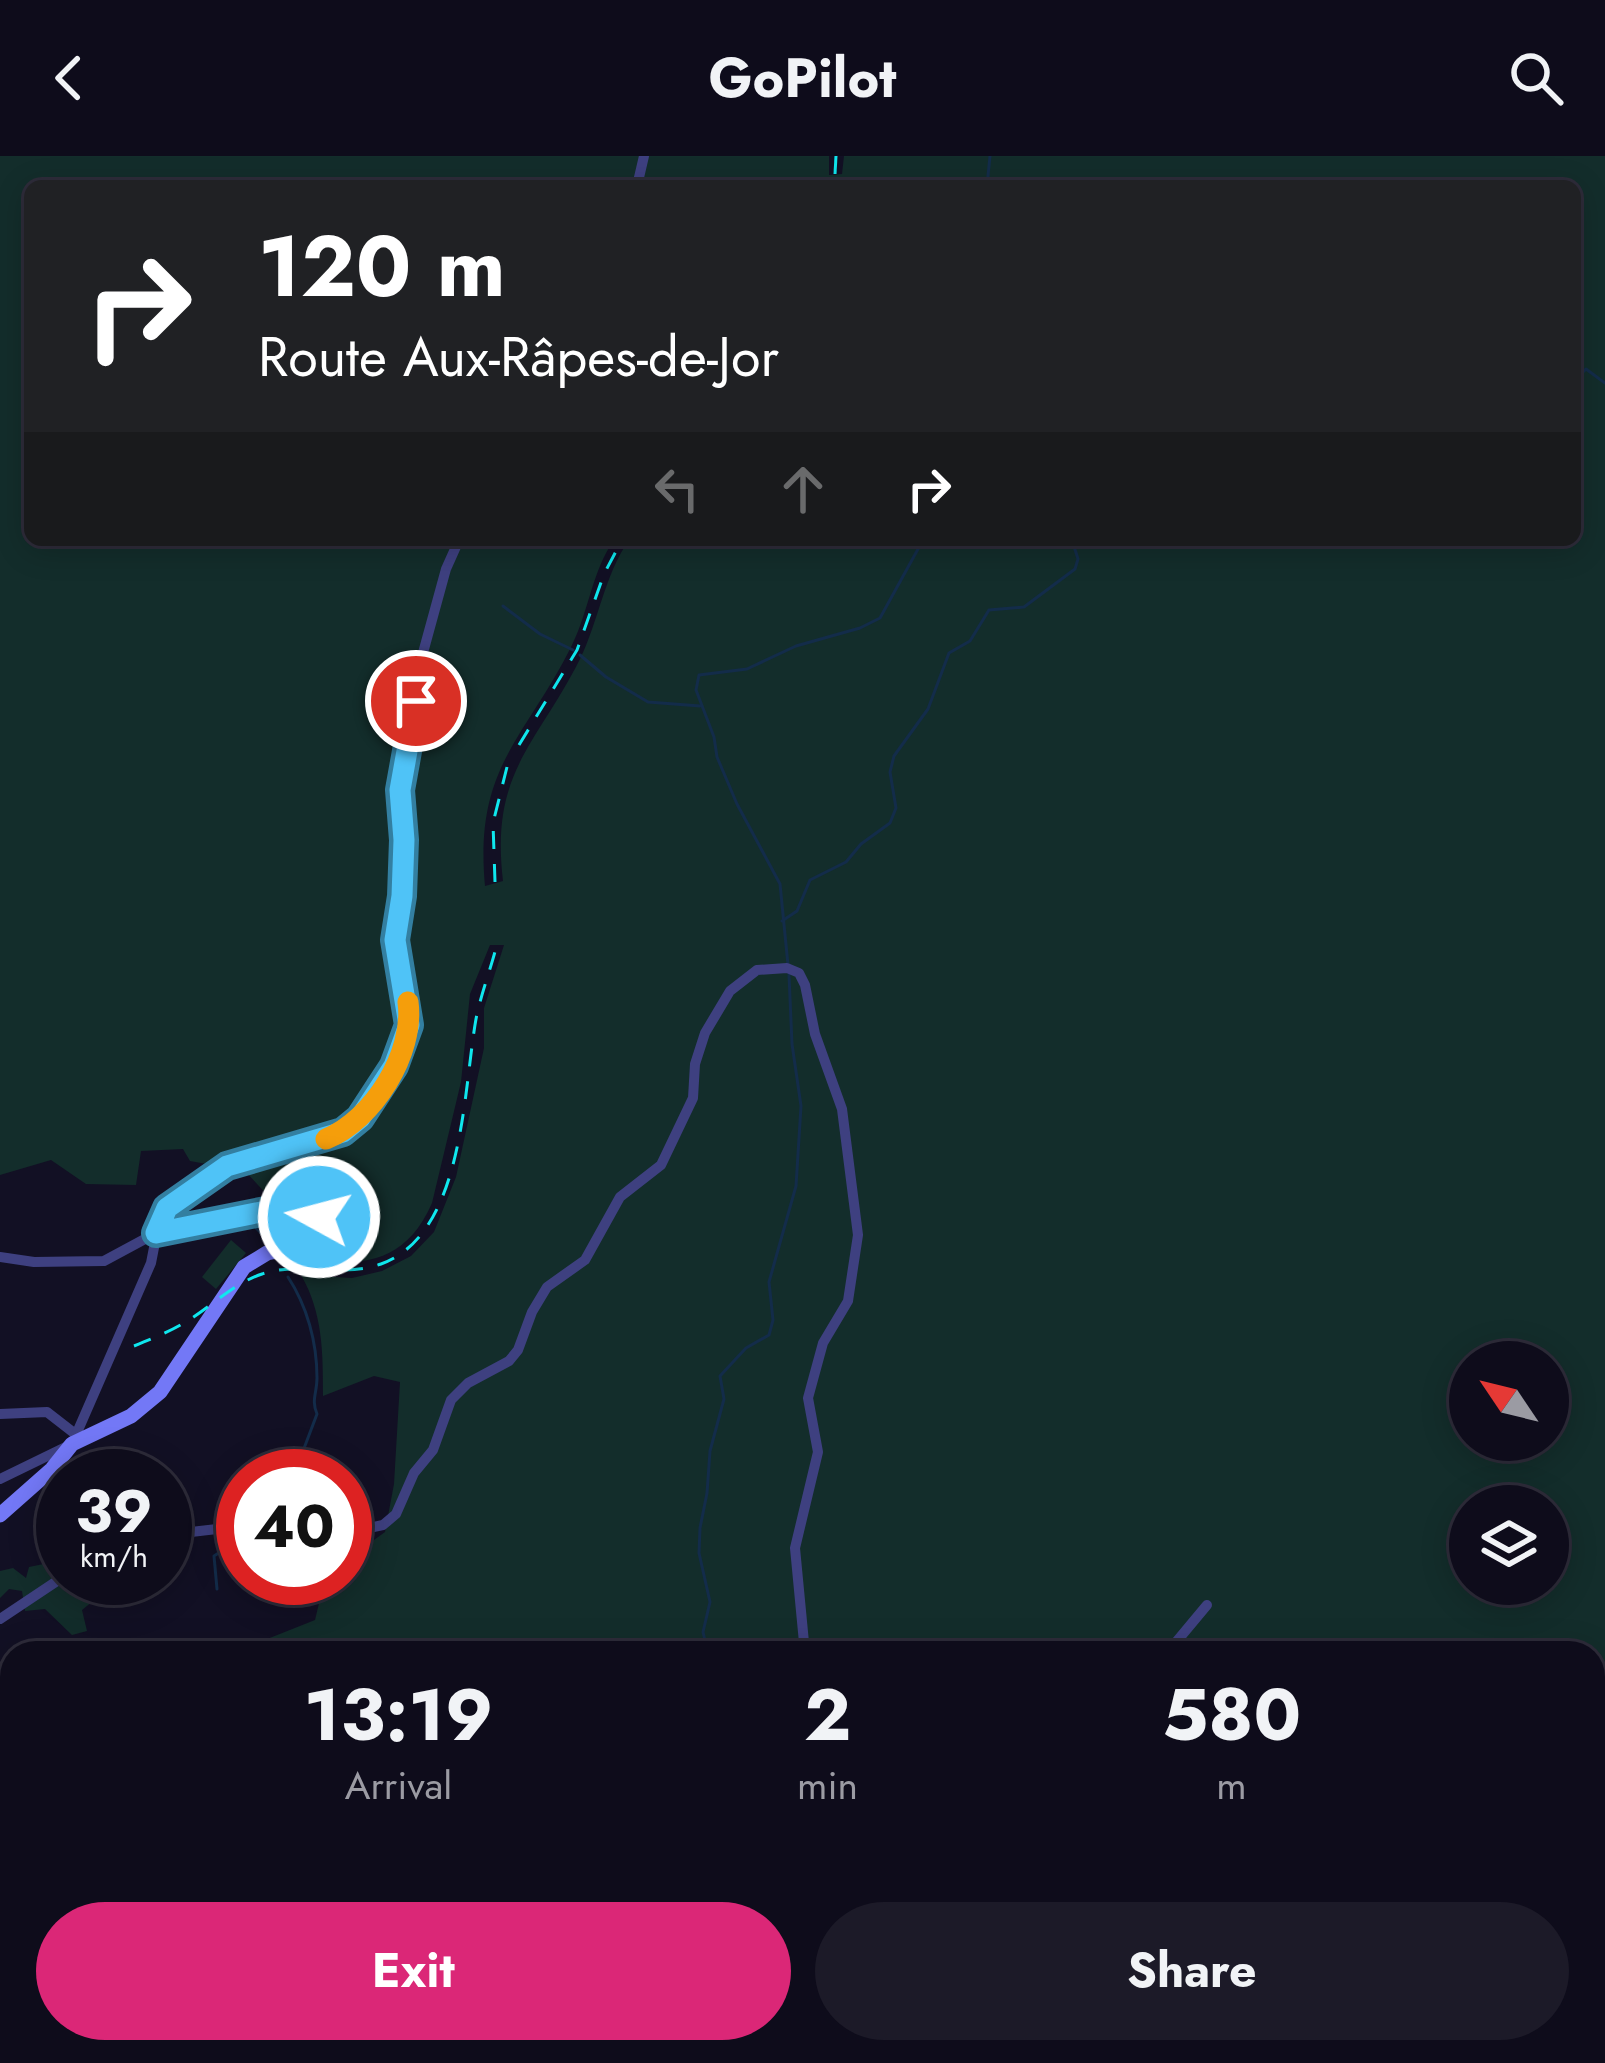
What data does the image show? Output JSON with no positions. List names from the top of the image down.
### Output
{
  "north": "top left",
  "page": {
    "header": "GoPilot",
    "turn": ["120 m", "Route Aux-Râpes-de-Jor"],
    "speed": "39 km/h",
    "limit": "40",
    "eta": [
      "13:19",
      "Arrival",
      "2",
      "min",
      "580",
      "m"
    ],
    "buttons": ["Exit", "Share"]
  }
}
